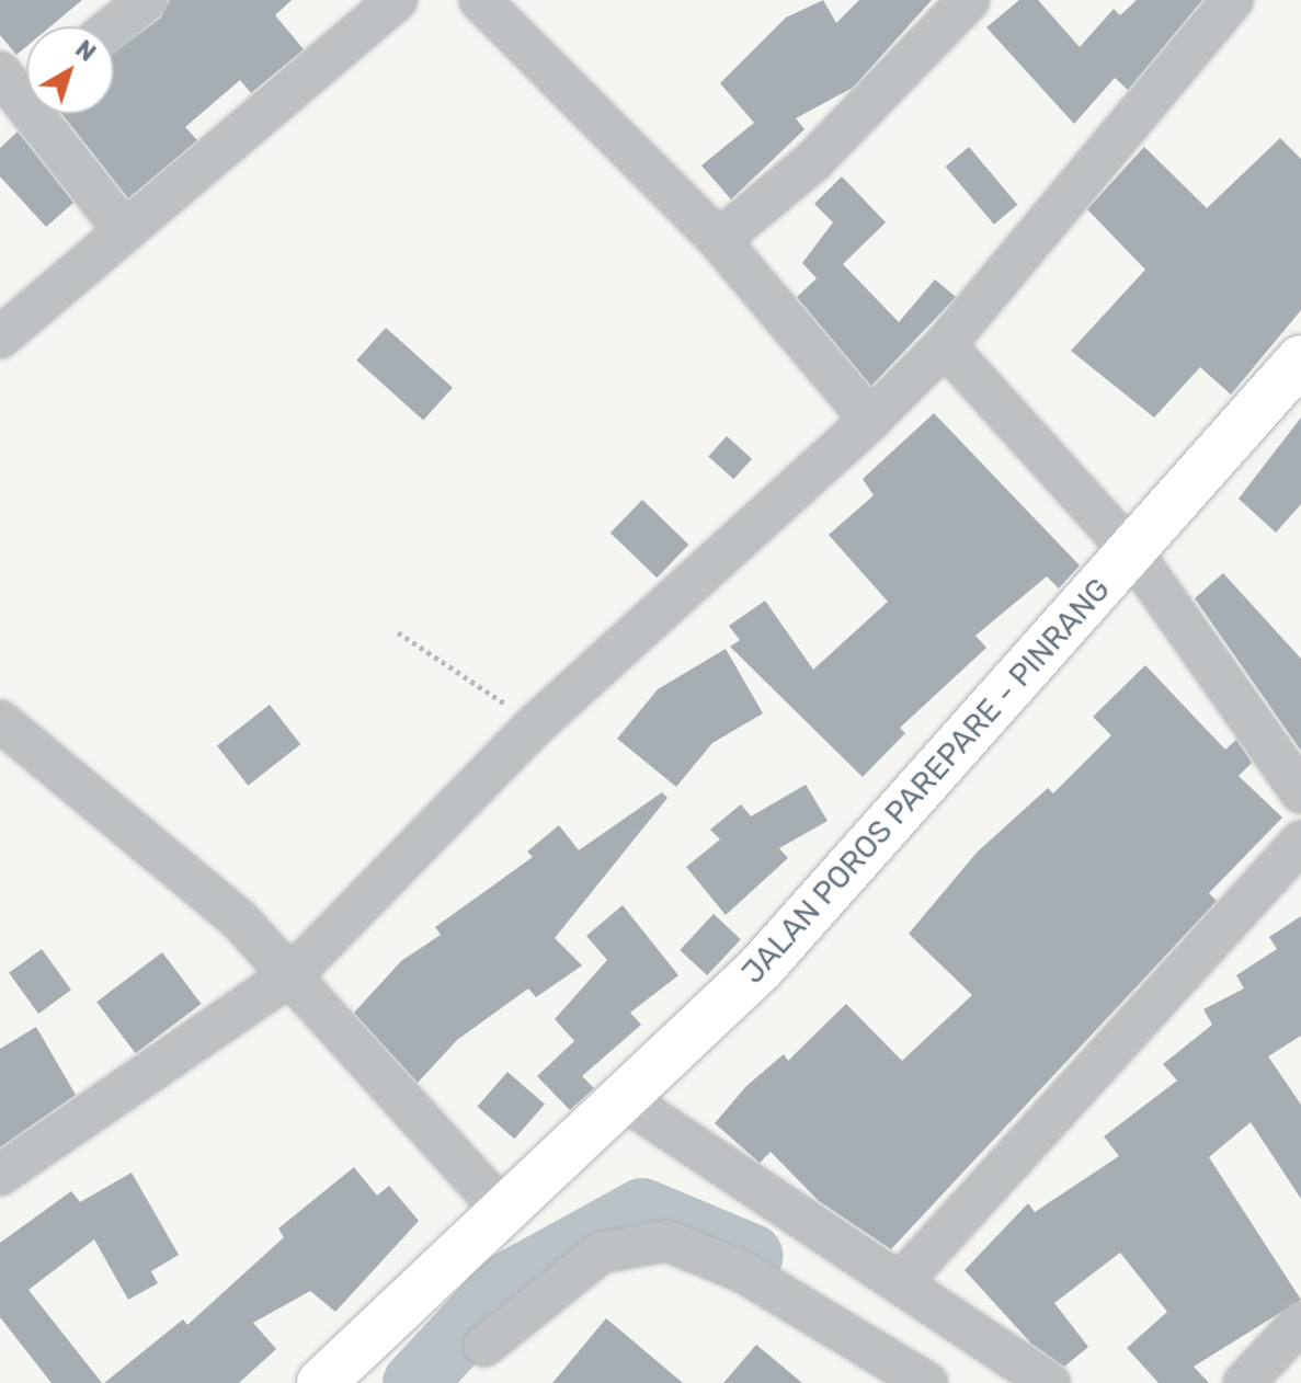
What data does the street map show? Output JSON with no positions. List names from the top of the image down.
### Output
{
  "streets": {
    "highway": ["JALAN POROS PAREPARE - PINRANG"]
  },
  "north": "top right"
}
